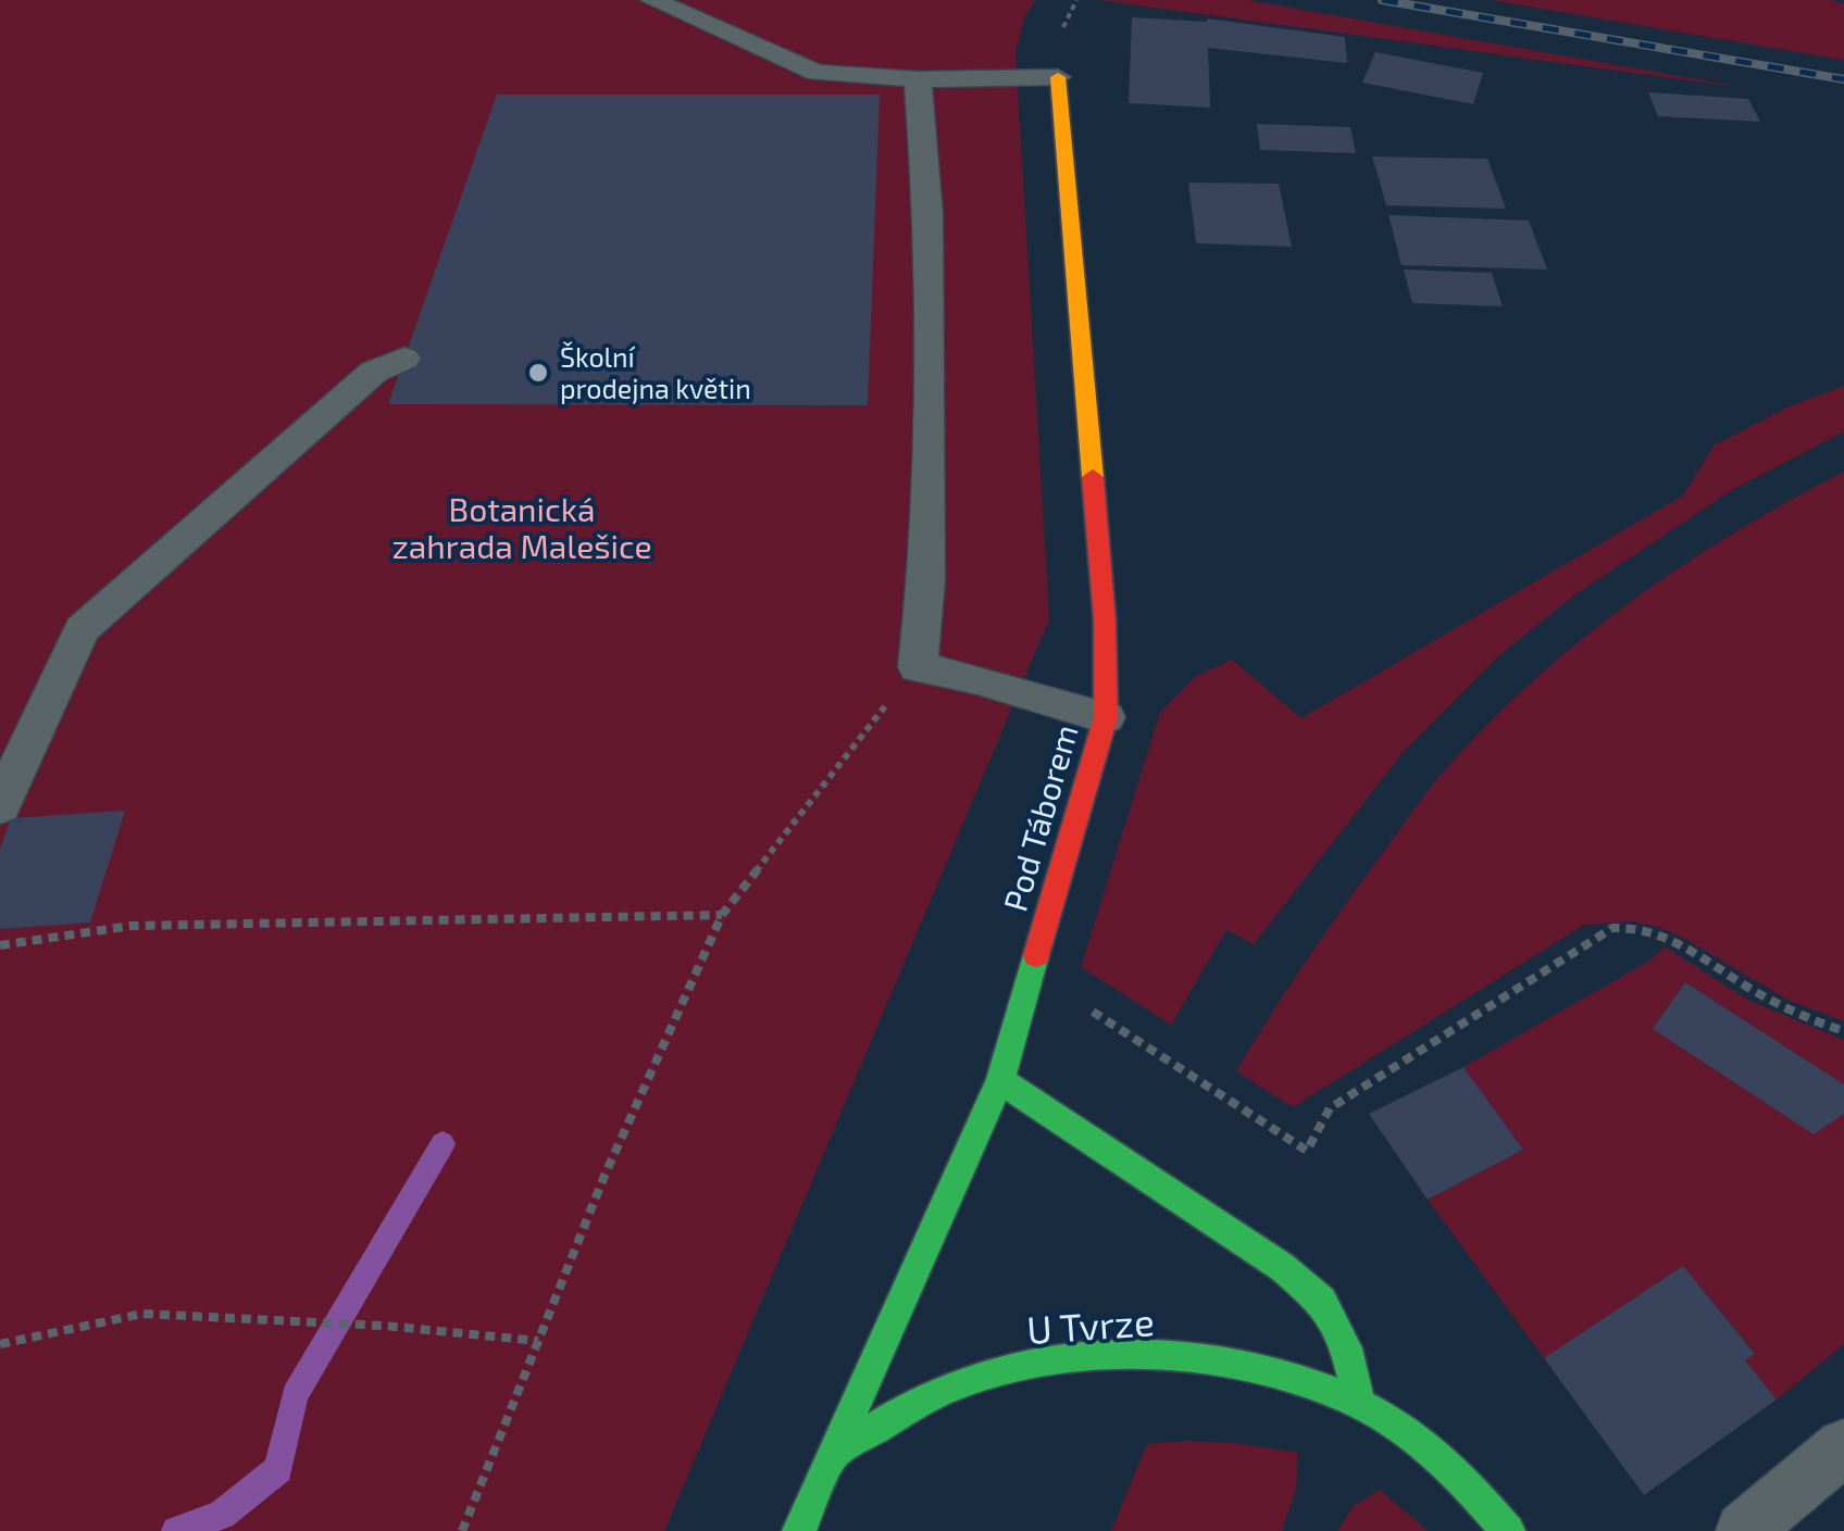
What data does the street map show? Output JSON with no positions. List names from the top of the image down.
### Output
{
  "streets": {
    "street": ["Pod Táborem", "U Tvrze"]
  },
  "crossings": [
    ["Pod Táborem", "U Tvrze"]
  ],
  "parks": ["Botanická zahrada Malešice"],
  "places": ["Školní prodejna květin"]
}
